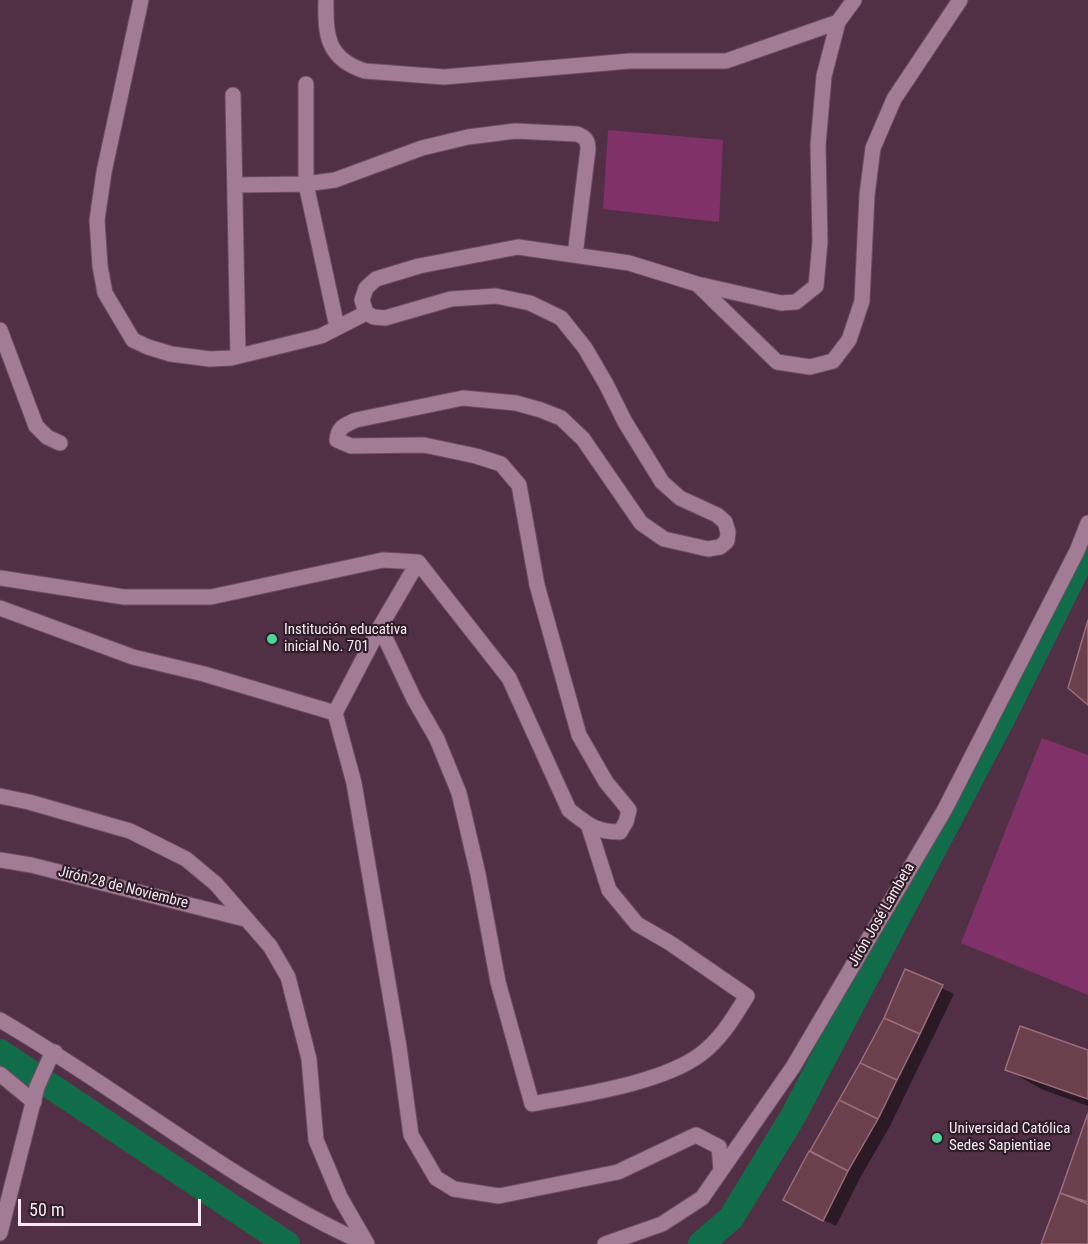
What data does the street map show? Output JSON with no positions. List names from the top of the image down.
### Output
{
  "streets": {
    "street": ["Jirón 28 de Noviembre", "Jirón José Lambeta"]
  },
  "places": ["Institución educativa inicial No. 701", "Universidad Católica Sedes Sapientiae"],
  "scale_bar": "50 m"
}
